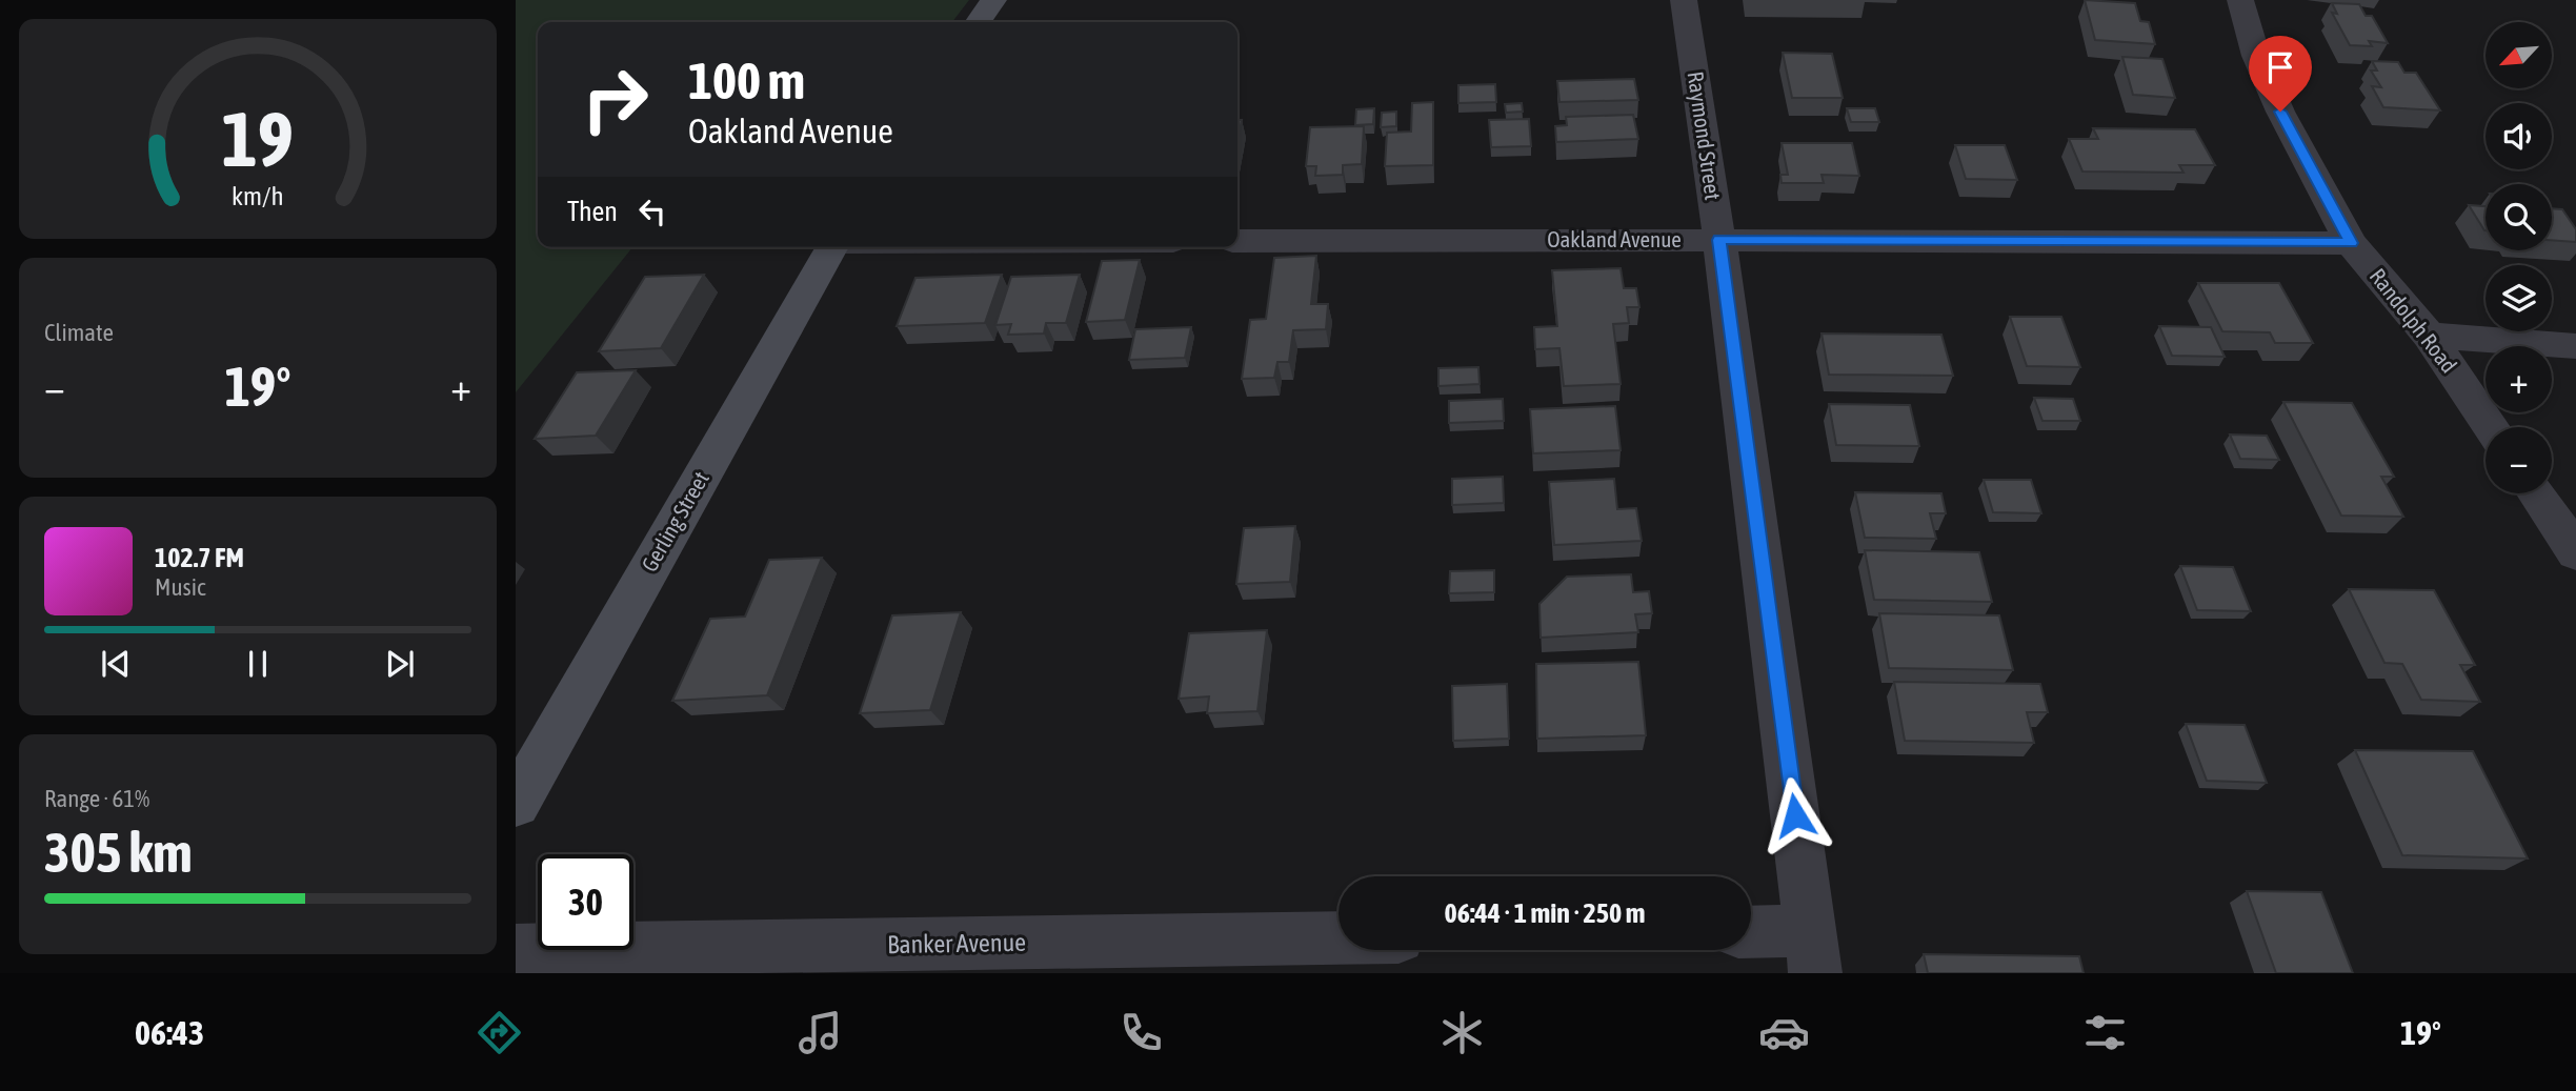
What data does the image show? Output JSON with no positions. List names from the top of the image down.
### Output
{
  "streets": {
    "street": [
      "Raymond Street",
      "Oakland Avenue",
      "Randolph Road",
      "Gerling Street",
      "Banker Avenue"
    ]
  },
  "crossings": [
    ["Raymond Street", "Oakland Avenue"],
    ["Oakland Avenue", "Randolph Road"]
  ],
  "north": "bottom left",
  "page": {
    "map_buttons": ["+", "−"],
    "turn": ["100 m", "Oakland Avenue"],
    "then": "Then",
    "tile": [
      "Climate",
      ["Range · 61%", "305 km"]
    ],
    "heat": ["−", "19°", "+"],
    "song": ["102.7 FM", "Music"],
    "limit": "30",
    "trip": "06:44 · 1 min · 250 m",
    "tabs": ["06:43", "19°"],
    "gauge": ["19", "km/h"]
  }
}
